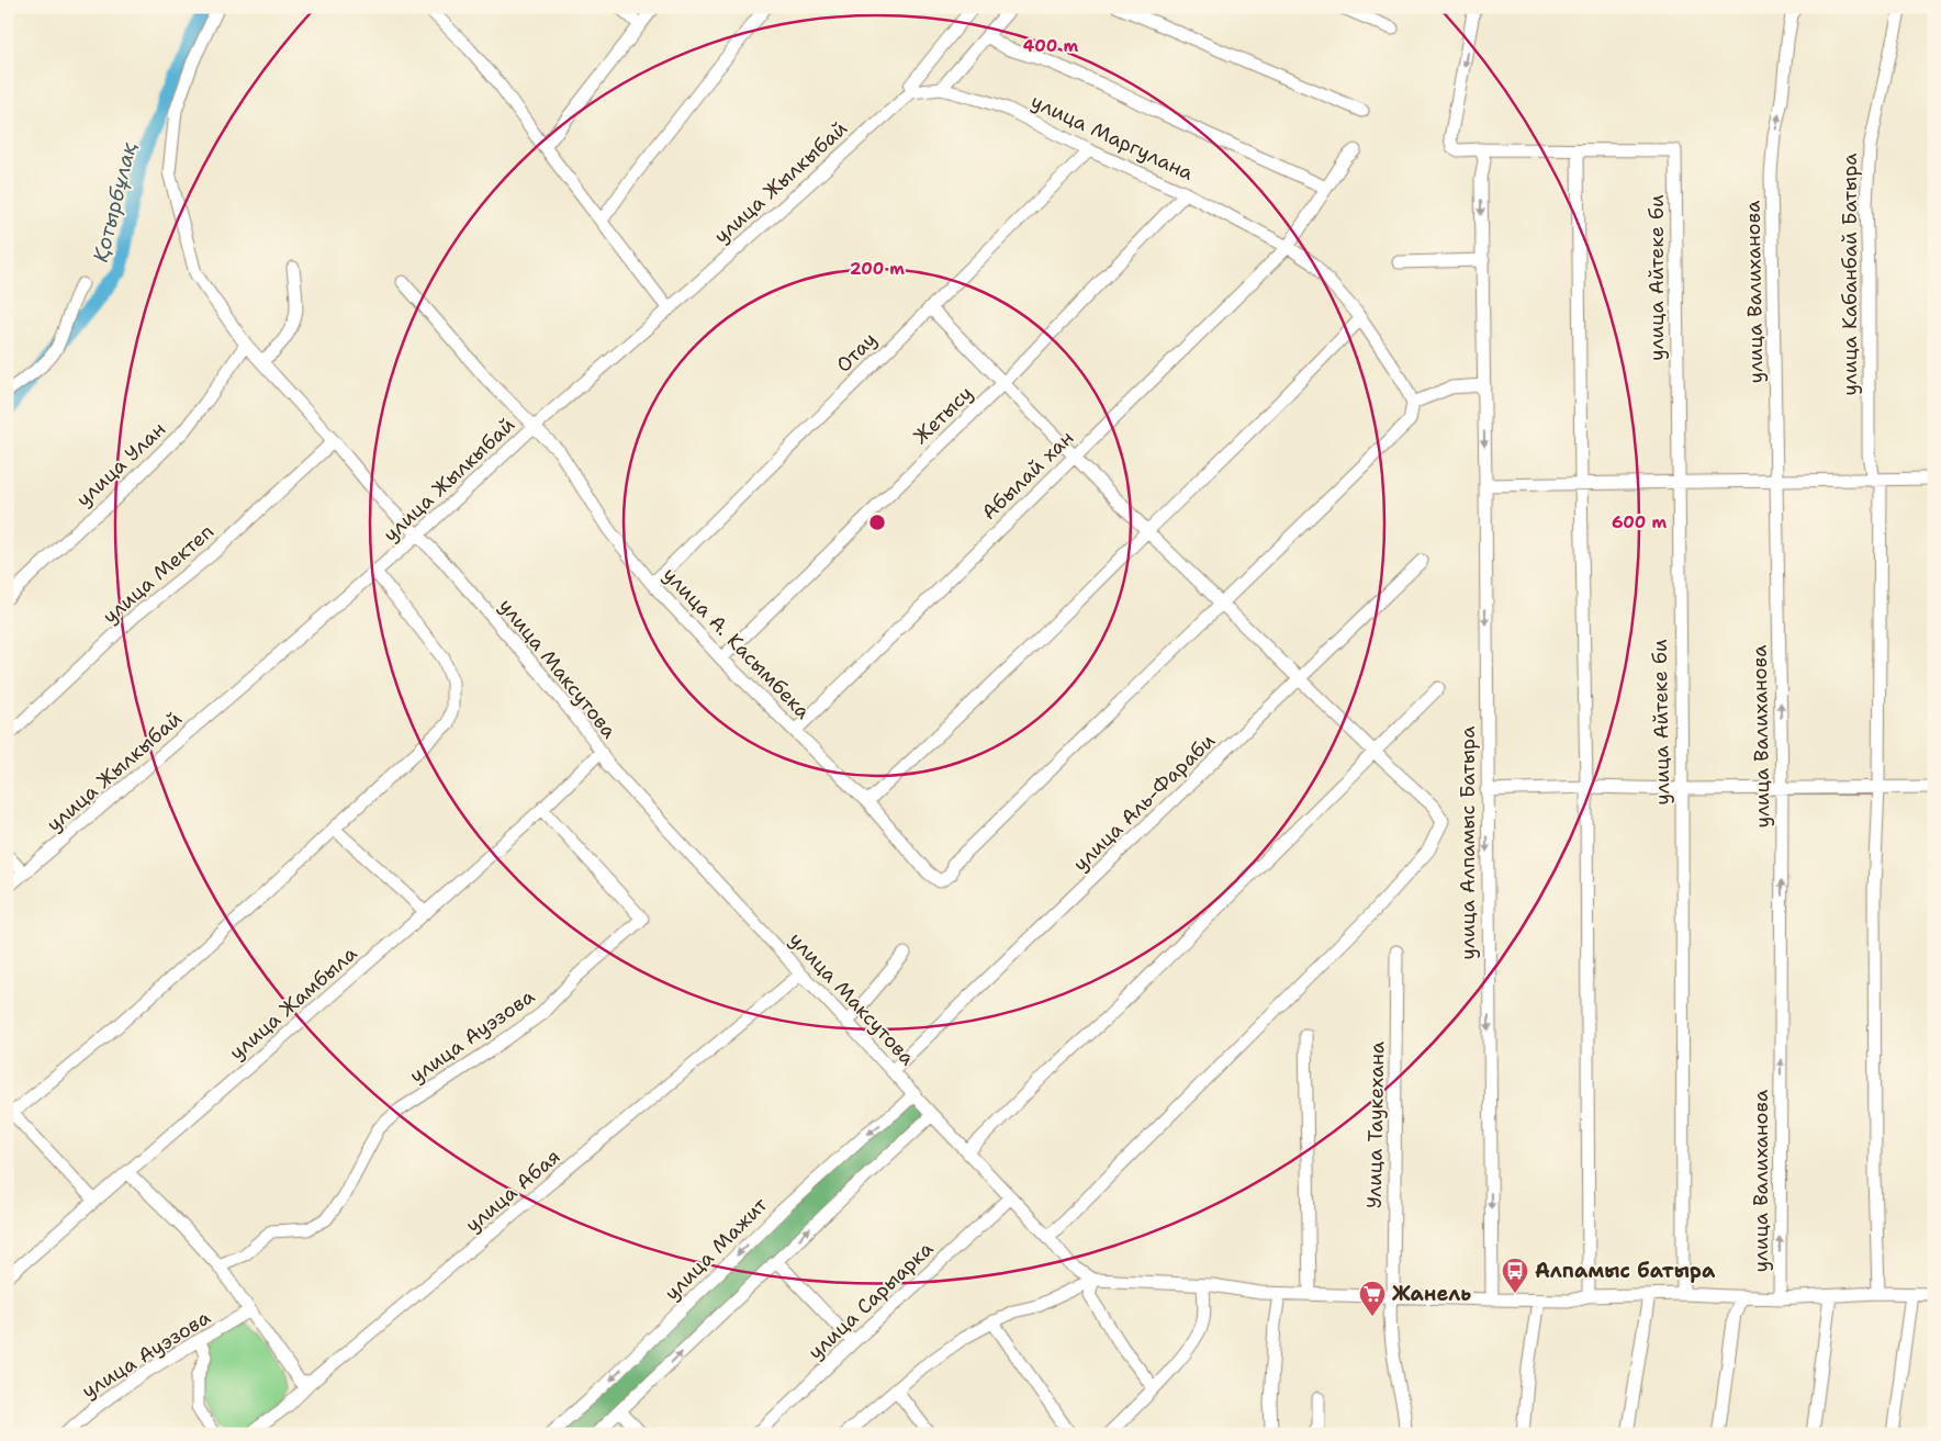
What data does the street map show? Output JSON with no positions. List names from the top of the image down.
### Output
{
  "streets": {
    "street": [
      "улица Маргулана",
      "улица Жылкыбай",
      "улица Кабанбай Батыра",
      "улица Айтеке би",
      "улица Валиханова",
      "Отау",
      "Жетысу",
      "улица Улан",
      "Абылай хан",
      "улица Мектеп",
      "улица А. Касымбека",
      "улица Максутова",
      "улица Аль-Фараби",
      "улица Алпамыс Батыра",
      "улица Жамбыла",
      "улица Ауэзова",
      "Улица Таукехана",
      "улица Абая",
      "улица Мажит",
      "улица Сарыарка"
    ]
  },
  "crossings": [
    ["улица Маргулана", "улица Жылкыбай"],
    ["улица Маргулана", "Отау"],
    ["улица Маргулана", "Жетысу"],
    ["улица Маргулана", "Абылай хан"],
    ["улица Жылкыбай", "улица А. Касымбека"],
    ["улица Жылкыбай", "улица Максутова"],
    ["Отау", "улица А. Касымбека"],
    ["Жетысу", "улица А. Касымбека"],
    ["улица Улан", "улица Максутова"],
    ["Абылай хан", "улица А. Касымбека"],
    ["улица Мектеп", "улица Максутова"],
    ["улица Максутова", "улица Аль-Фараби"],
    ["улица Максутова", "улица Жамбыла"],
    ["улица Максутова", "улица Абая"],
    ["улица Максутова", "улица Мажит"],
    ["улица Максутова", "улица Сарыарка"],
    ["улица Жамбыла", "улица Ауэзова"]
  ],
  "one_way": ["улица Валиханова"],
  "water": ["Қотырбұлақ"],
  "places": {
    "bus stop": ["Алпамыс батыра"],
    "supermarket": ["Жанель"]
  },
  "rings": ["400 m", "200 m", "600 m"]
}
